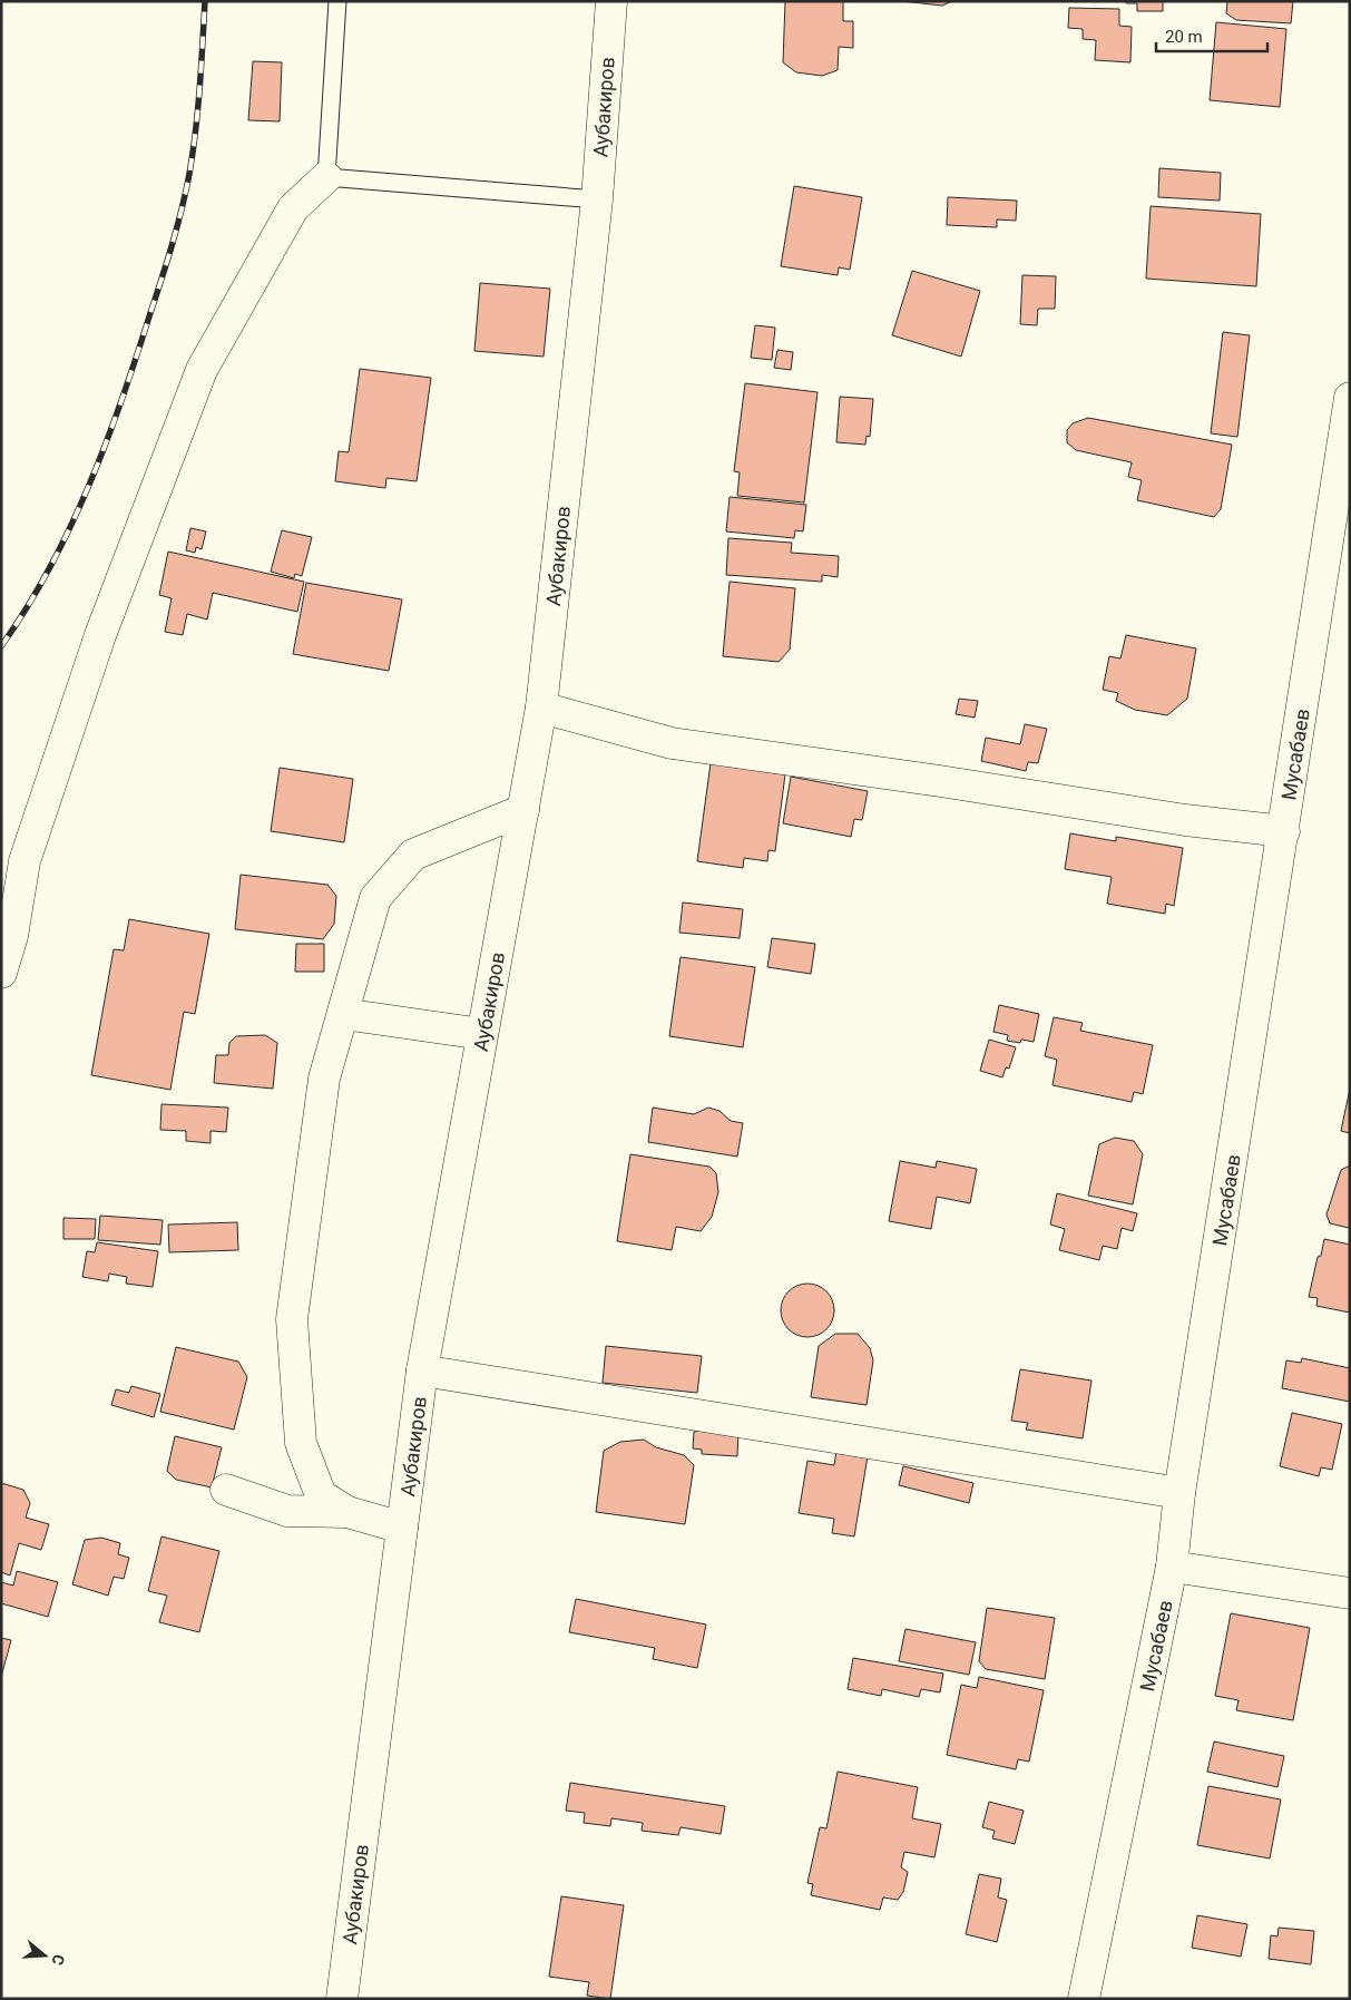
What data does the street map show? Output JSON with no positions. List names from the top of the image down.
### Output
{
  "streets": {
    "street": ["Аубакиров", "Мусабаев"]
  },
  "scale_bar": "20 m",
  "north": "right"
}
